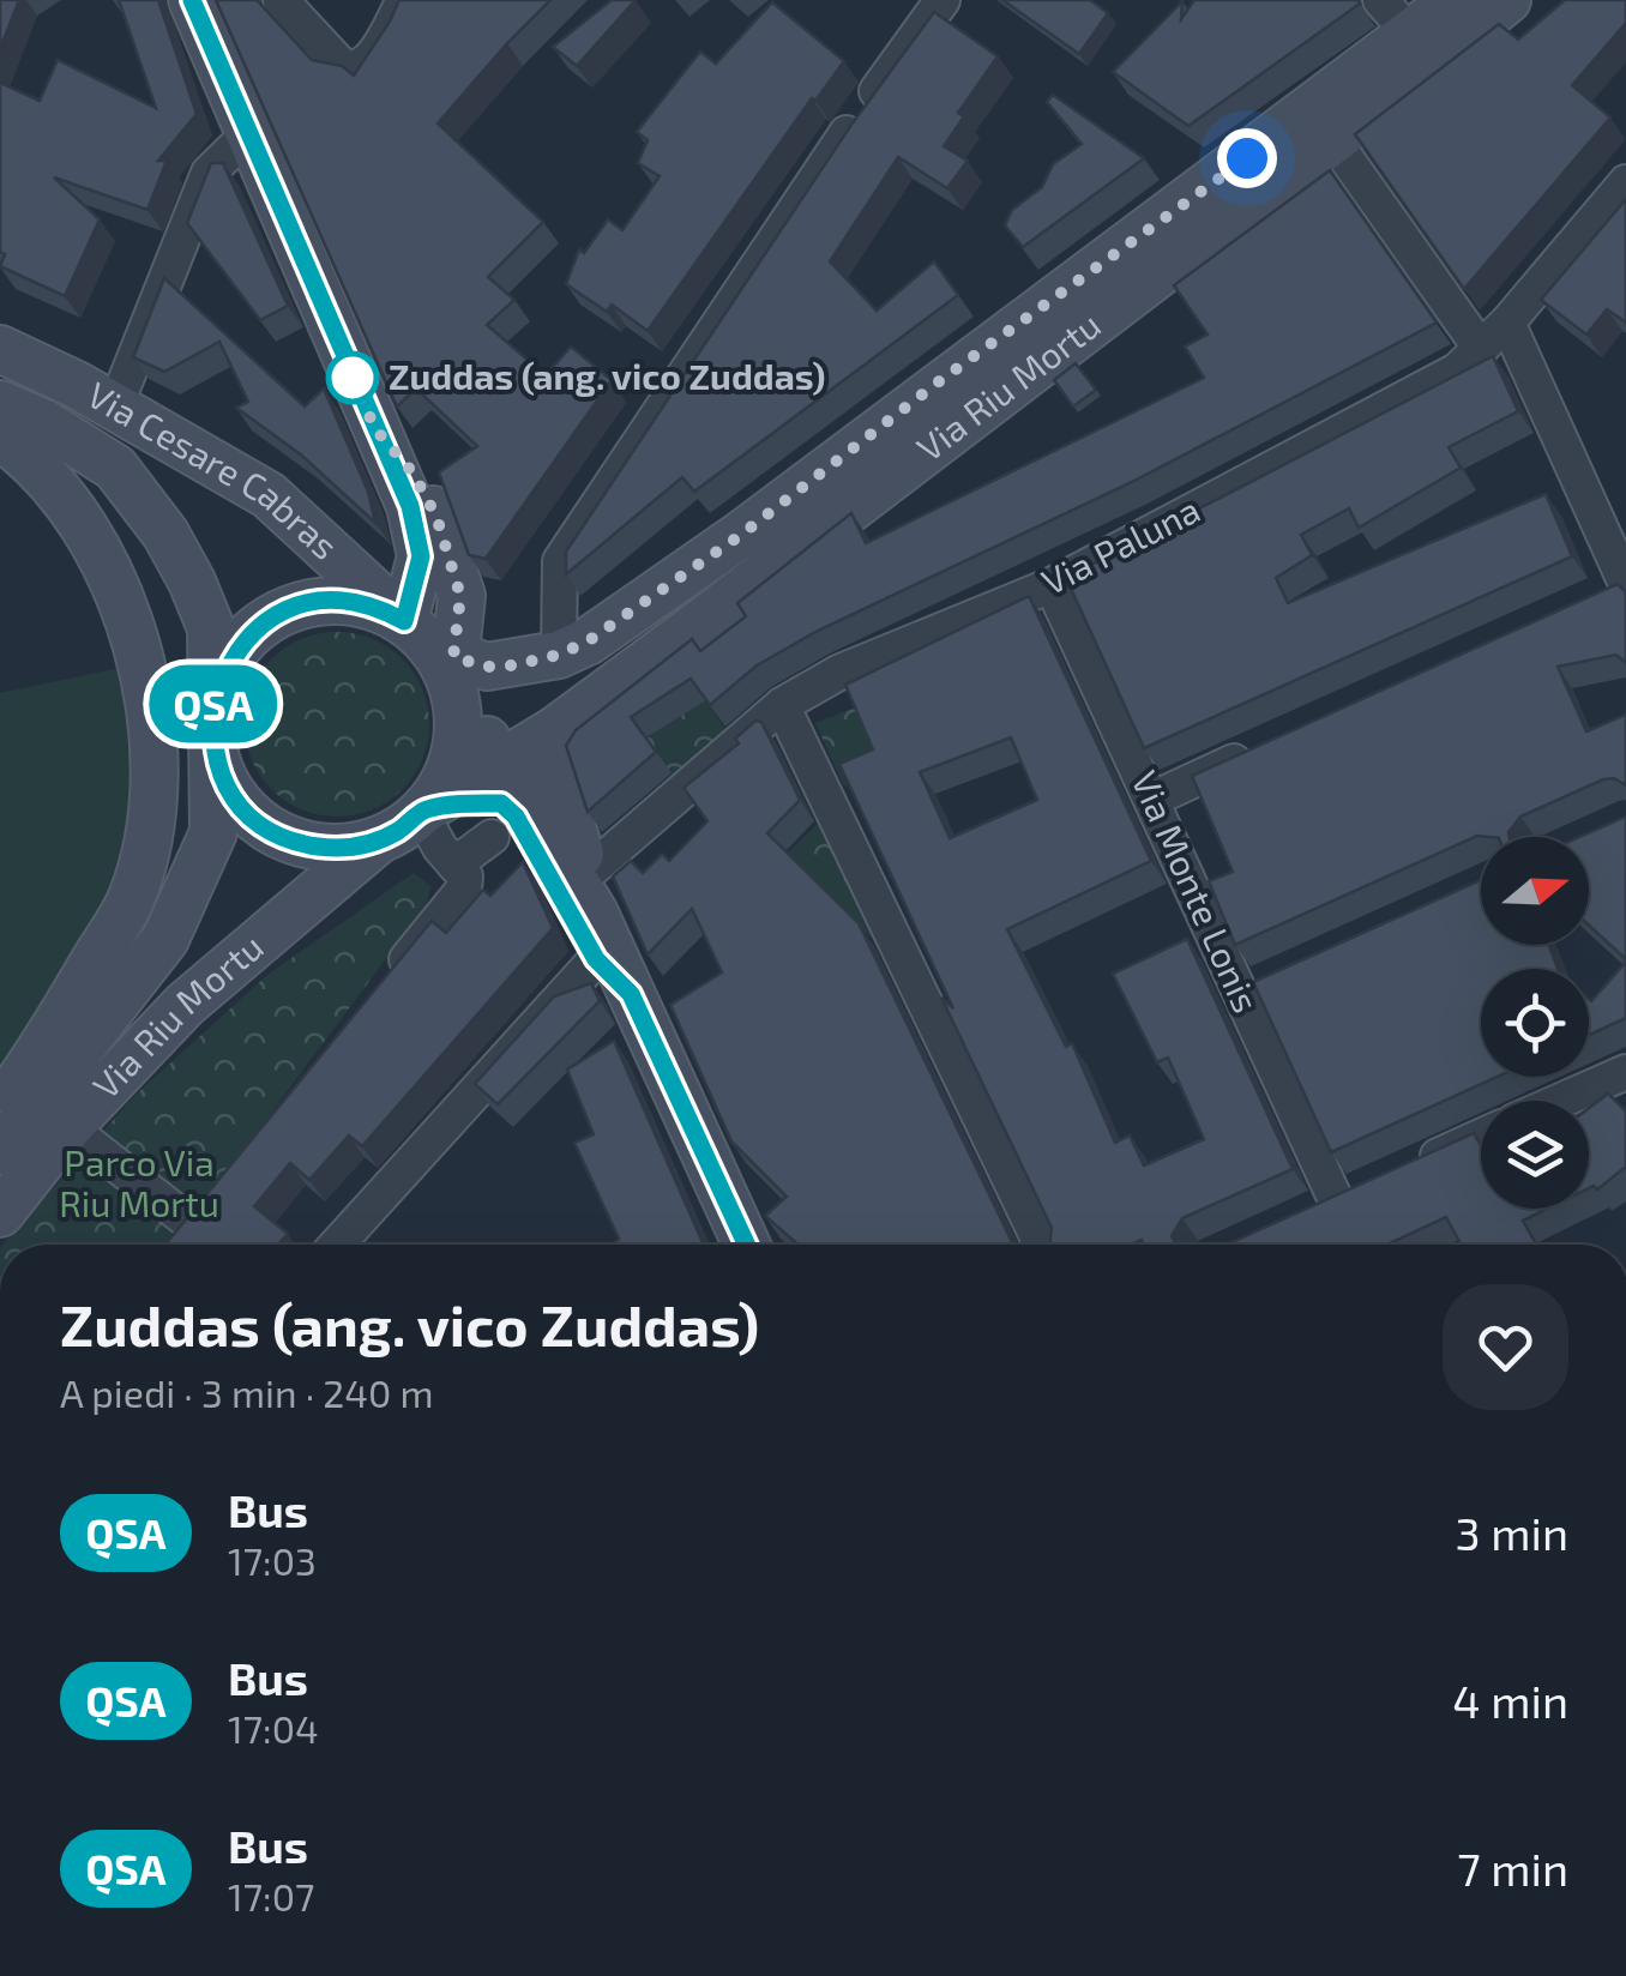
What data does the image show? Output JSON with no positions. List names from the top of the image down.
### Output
{
  "streets": {
    "main road": ["Via Riu Mortu", "Via Cesare Cabras"],
    "street": ["Via Paluna", "Via Monte Lonis"]
  },
  "crossings": [
    ["Via Riu Mortu", "Via Cesare Cabras"],
    ["Via Paluna", "Via Monte Lonis"]
  ],
  "parks": ["Parco Via Riu Mortu"],
  "places": ["Zuddas (ang. vico Zuddas)"],
  "lines": ["bus line QSA"],
  "north": "right",
  "page": {
    "on_map": "QSA",
    "heading": ["Zuddas (ang. vico Zuddas)", "A piedi · 3 min · 240 m"],
    "list": [
      {
        "mark": "QSA",
        "name": "Bus",
        "note": "17:03",
        "value": "3 min"
      },
      {
        "mark": "QSA",
        "name": "Bus",
        "note": "17:04",
        "value": "4 min"
      },
      {
        "mark": "QSA",
        "name": "Bus",
        "note": "17:07",
        "value": "7 min"
      }
    ]
  }
}
